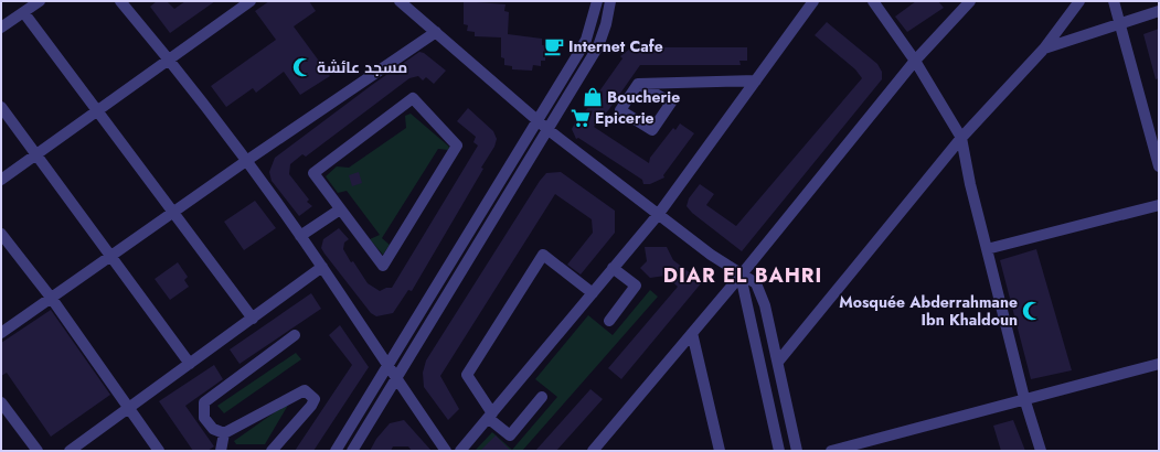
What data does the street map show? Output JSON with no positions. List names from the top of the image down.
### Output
{
  "districts": ["DIAR EL BAHRI"],
  "places": {
    "cafe": ["Internet Cafe"],
    "mosque": ["مسجد عائشة", "Mosquée Abderrahmane Ibn Khaldoun"],
    "shop": ["Boucherie"],
    "supermarket": ["Epicerie"]
  }
}
